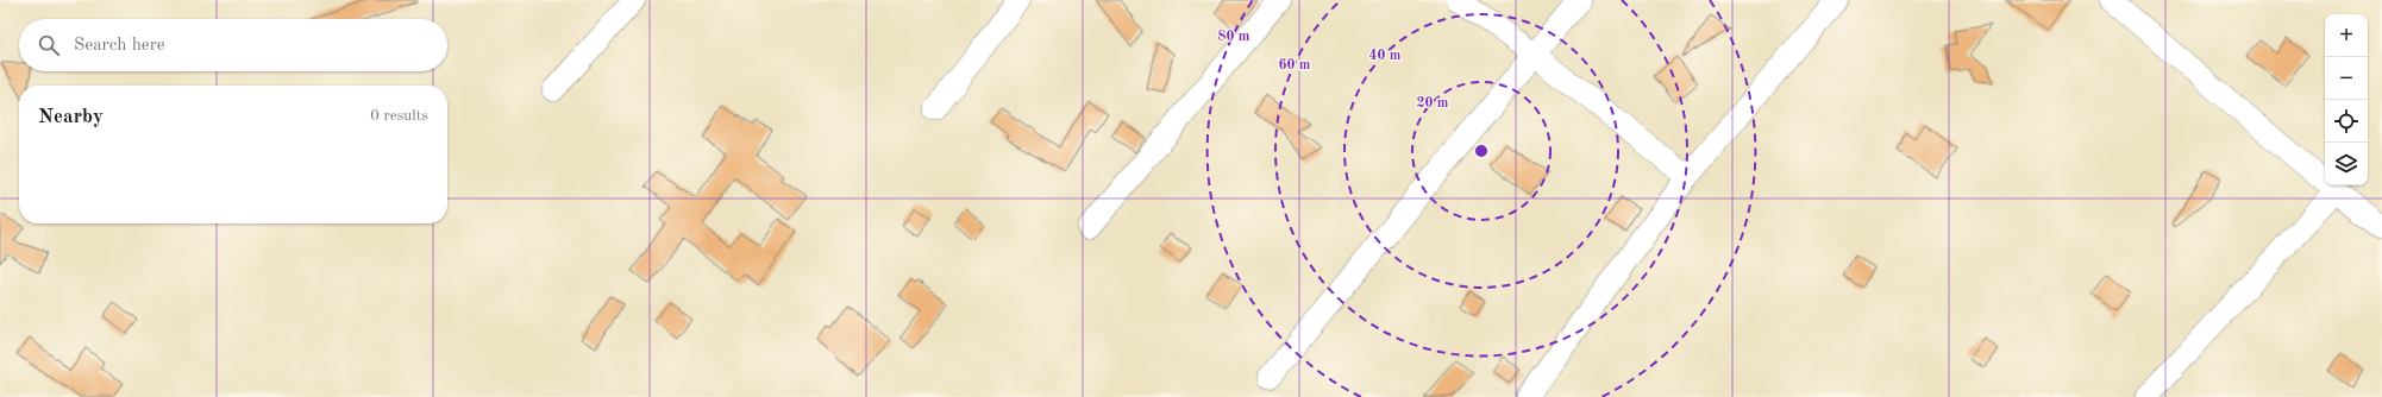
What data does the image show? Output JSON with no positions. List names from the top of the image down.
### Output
{
  "page": {
    "map_buttons": ["+", "−"],
    "search": "Search here",
    "heading": ["Nearby", "0 results"]
  },
  "rings": [
    "80 m",
    "40 m",
    "60 m",
    "20 m"
  ]
}
